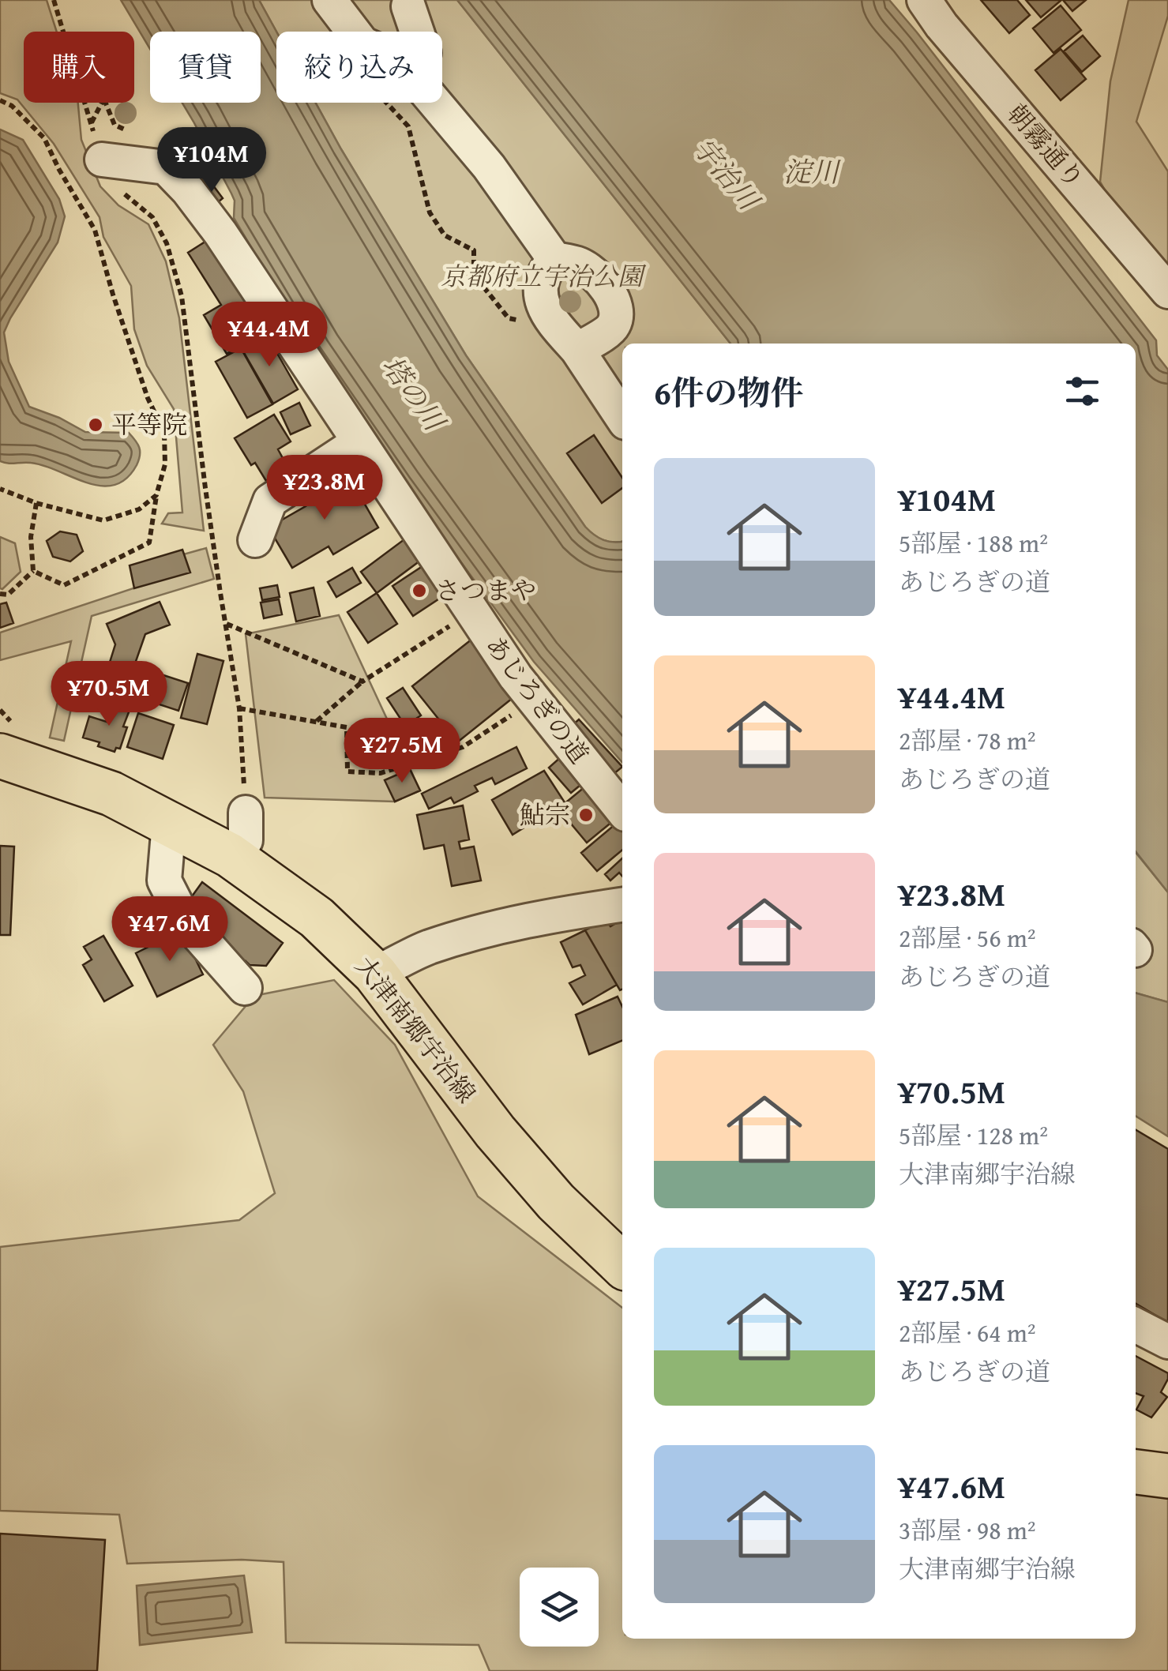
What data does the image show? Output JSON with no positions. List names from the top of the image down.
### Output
{
  "streets": {
    "main road": ["大津南郷宇治線"],
    "street": ["朝霧通り", "あじろぎの道"]
  },
  "water": ["淀川", "宇治川", "塔の川"],
  "parks": ["京都府立宇治公園"],
  "places": ["平等院", "さつまや", "鮎宗"],
  "page": {
    "chip": ["購入", "賃貸", "絞り込み"],
    "price": [
      "¥104M",
      "¥44.4M",
      "¥23.8M",
      "¥70.5M",
      "¥27.5M",
      "¥47.6M"
    ],
    "heading": "6件の物件",
    "list": [
      {
        "name": "¥104M",
        "note": "5部屋 · 188 m² · あじろぎの道"
      },
      {
        "name": "¥44.4M",
        "note": "2部屋 · 78 m² · あじろぎの道"
      },
      {
        "name": "¥23.8M",
        "note": "2部屋 · 56 m² · あじろぎの道"
      },
      {
        "name": "¥70.5M",
        "note": "5部屋 · 128 m² · 大津南郷宇治線"
      },
      {
        "name": "¥27.5M",
        "note": "2部屋 · 64 m² · あじろぎの道"
      },
      {
        "name": "¥47.6M",
        "note": "3部屋 · 98 m² · 大津南郷宇治線"
      }
    ]
  }
}
